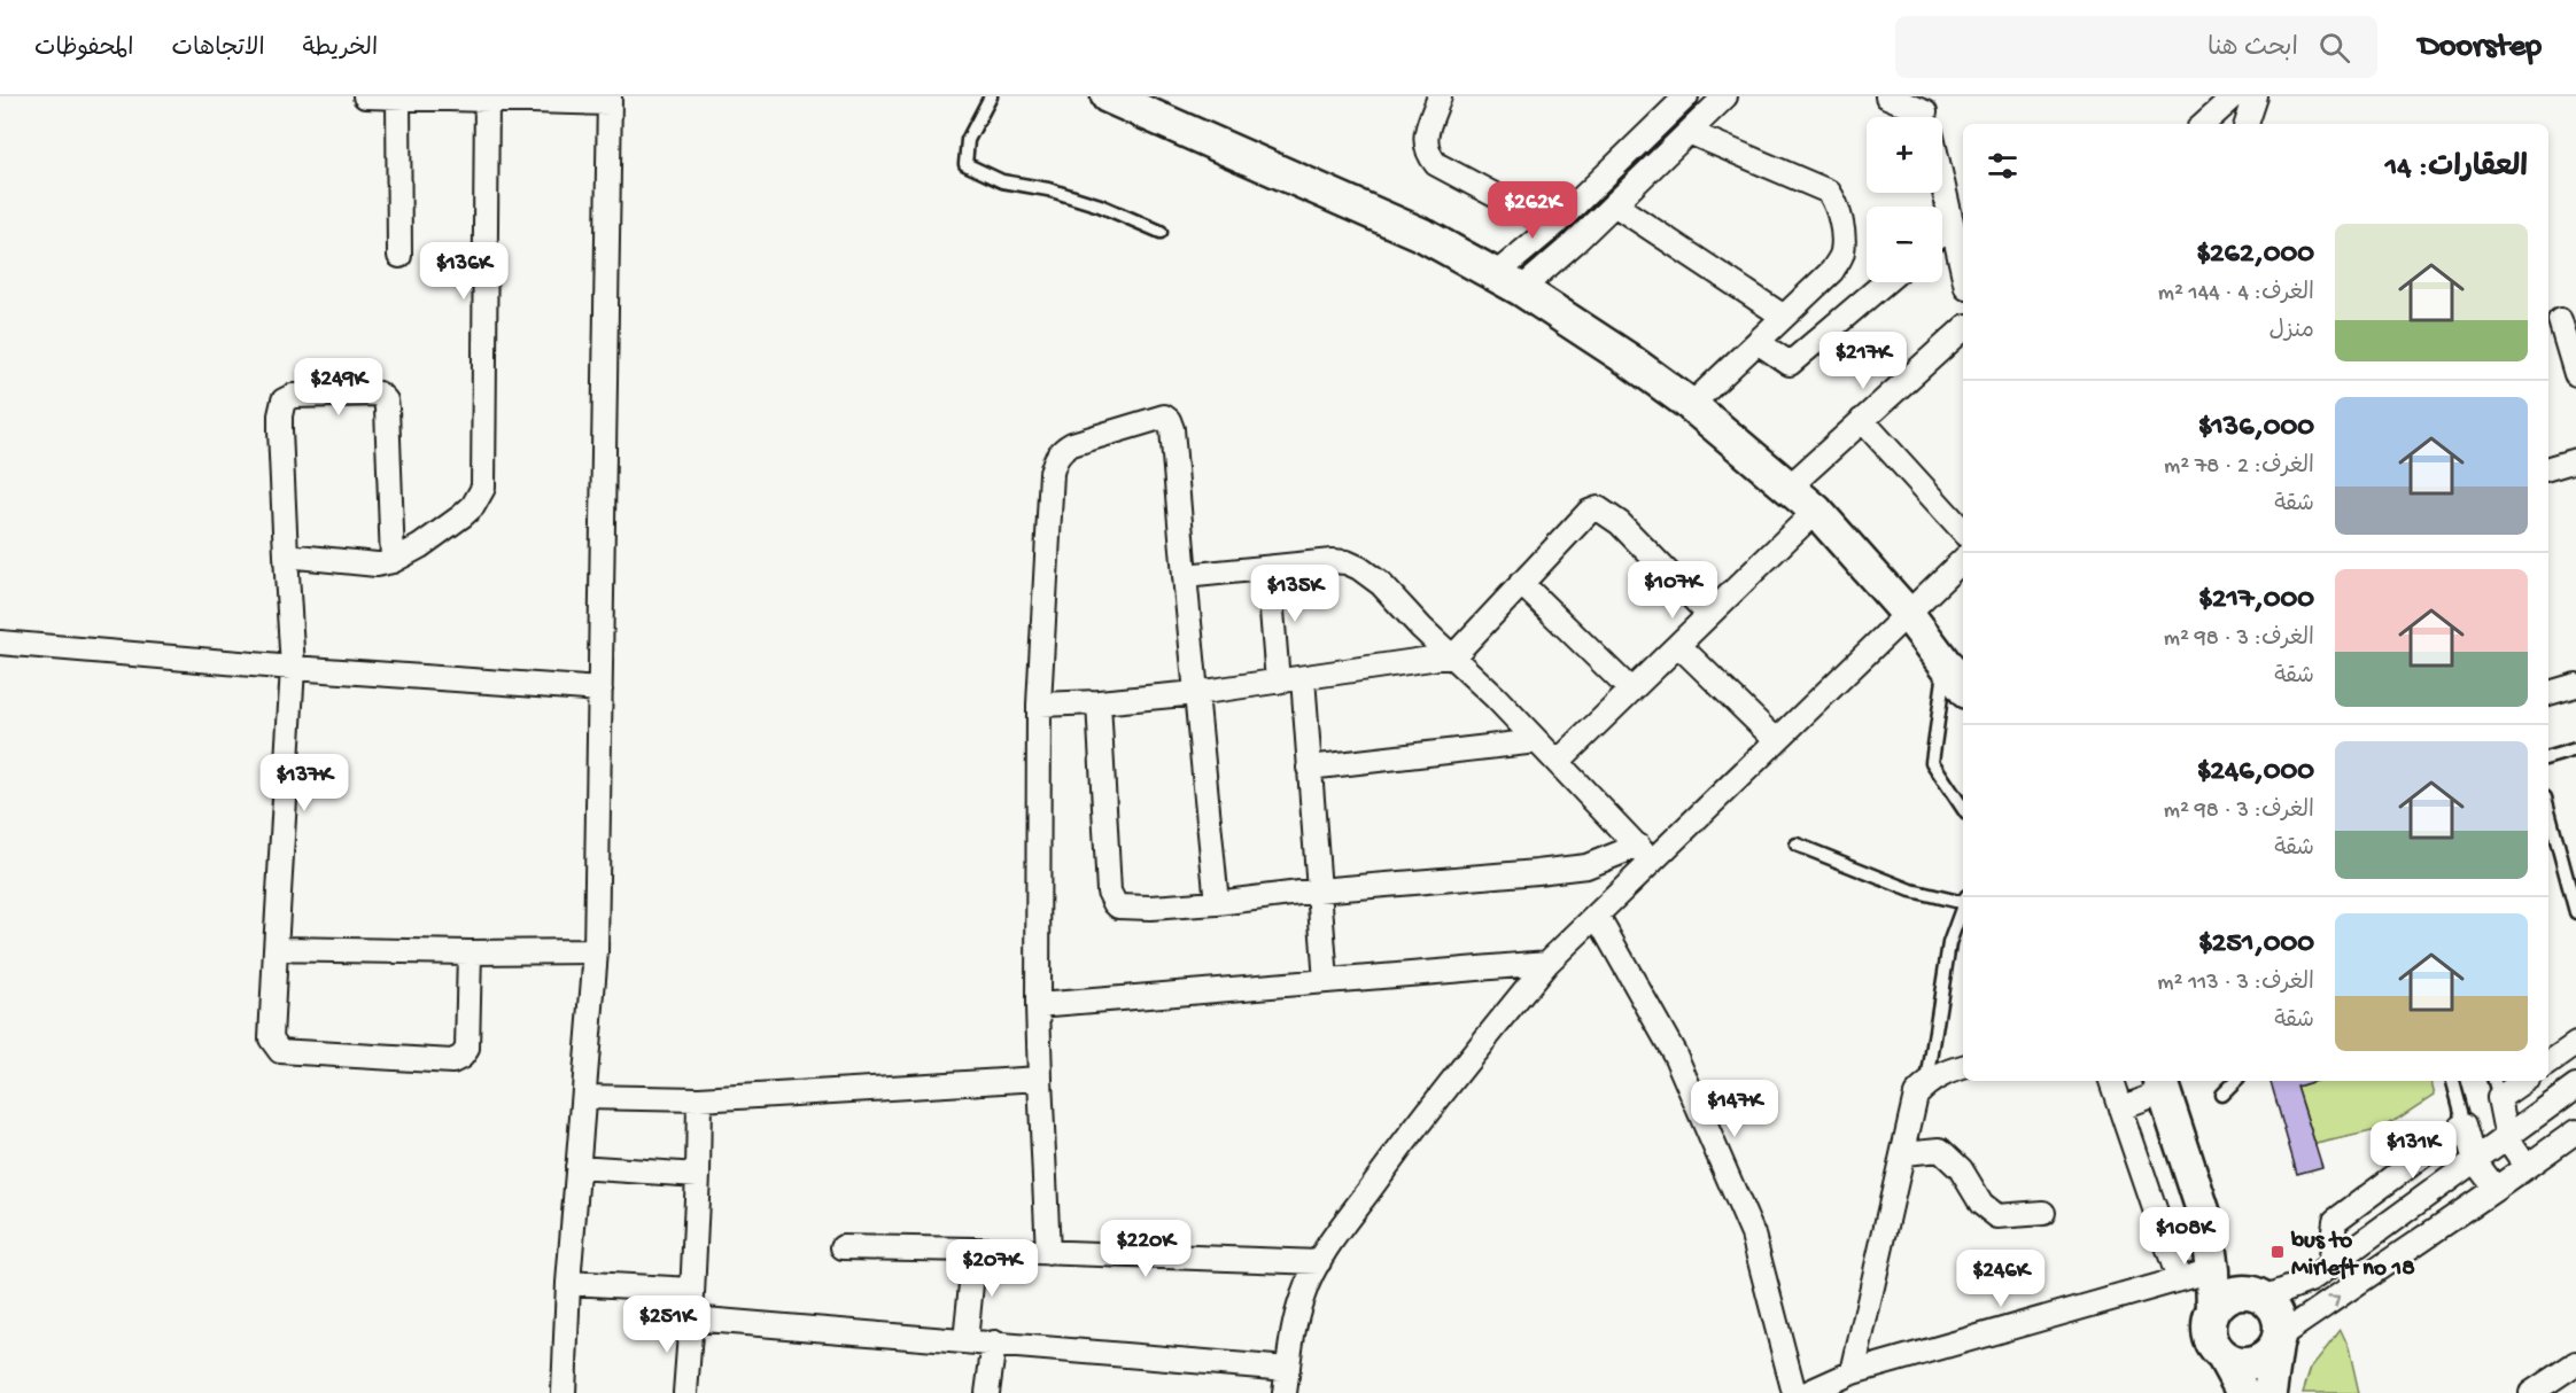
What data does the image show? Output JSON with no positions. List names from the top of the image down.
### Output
{
  "places": {
    "transit": ["bus to Mirleft no 18"]
  },
  "page": {
    "header": "Doorstep",
    "search": "ابحث هنا",
    "nav": ["الخريطة", "الاتجاهات", "المحفوظات"],
    "map_buttons": ["+", "−"],
    "heading": "العقارات: 14",
    "price": [
      "$262K",
      "$136K",
      "$217K",
      "$249K",
      "$107K",
      "$135K",
      "$137K",
      "$147K",
      "$131K",
      "$108K",
      "$220K",
      "$207K",
      "$246K",
      "$251K"
    ],
    "list": [
      {
        "name": "$262,000",
        "note": "الغرف: 4 · 144 m² · منزل"
      },
      {
        "name": "$136,000",
        "note": "الغرف: 2 · 78 m² · شقة"
      },
      {
        "name": "$217,000",
        "note": "الغرف: 3 · 98 m² · شقة"
      },
      {
        "name": "$246,000",
        "note": "الغرف: 3 · 98 m² · شقة"
      },
      {
        "name": "$251,000",
        "note": "الغرف: 3 · 113 m² · شقة"
      }
    ]
  }
}
